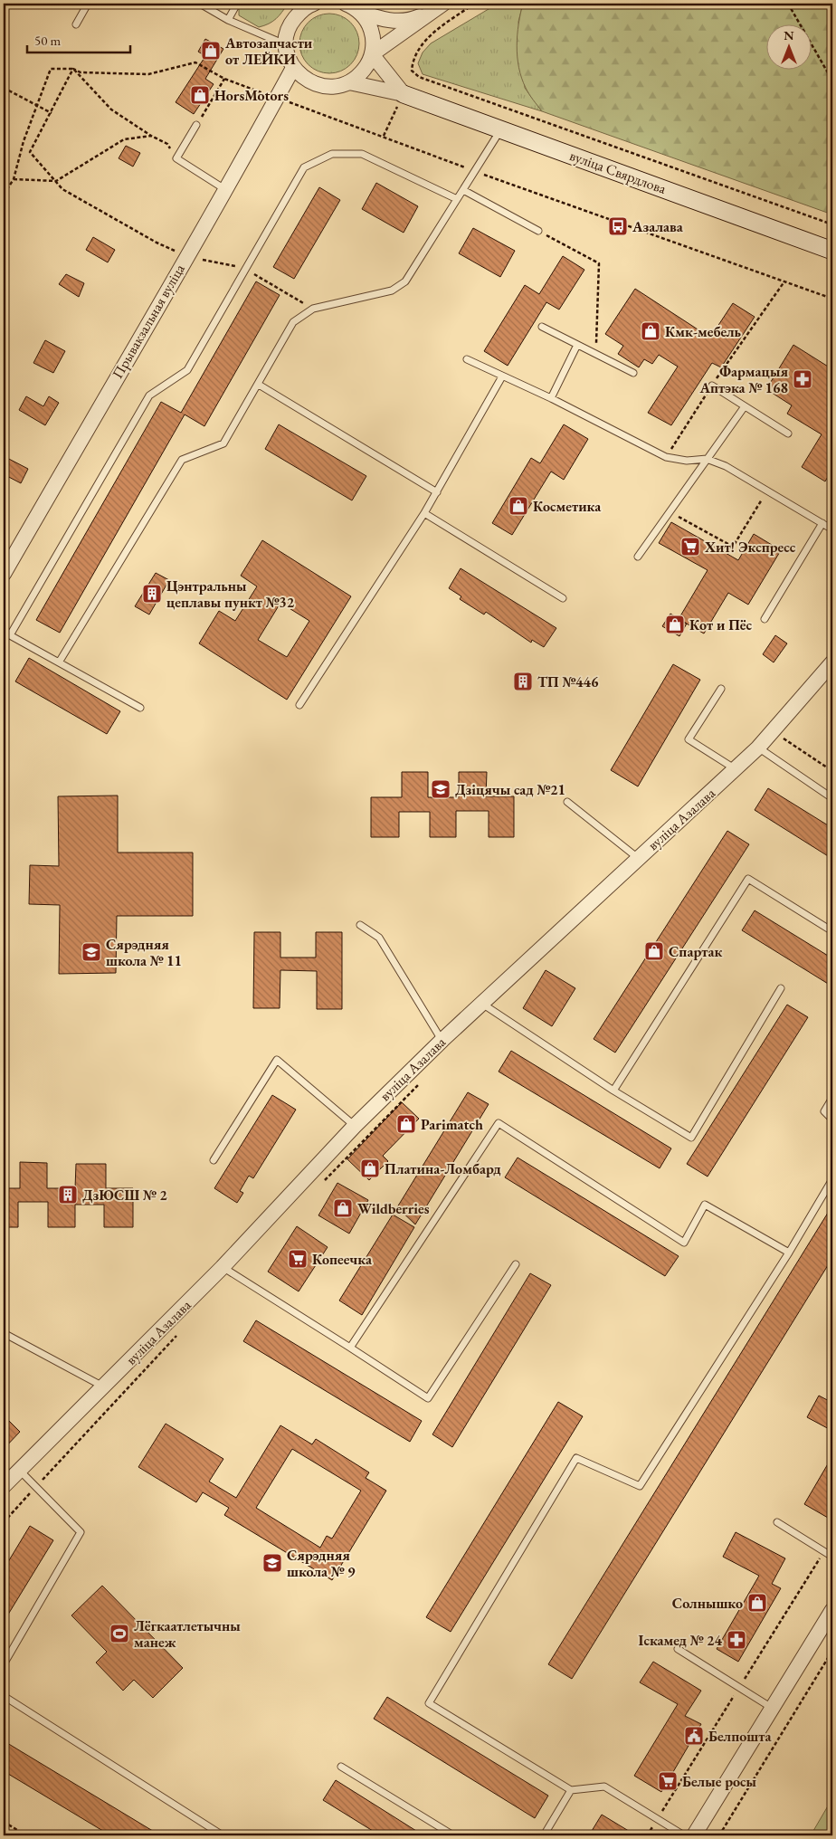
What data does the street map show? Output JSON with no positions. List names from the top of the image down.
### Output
{
  "streets": {
    "main road": ["вуліца Свярдлова"],
    "street": ["Прывакзальная вуліца", "вуліца Азалава"]
  },
  "places": {
    "shop": [
      "Автозапчасти от ЛЕЙКИ",
      "HorsMotors",
      "Кмк-мебель",
      "Косметика",
      "Кот и Пёс",
      "Спартак",
      "Parimatch",
      "Платина-Ломбард",
      "Wildberries",
      "Солнышко"
    ],
    "bus stop": ["Азалава"],
    "pharmacy": ["Фармацыя Аптэка № 168", "Іскамед № 24"],
    "supermarket": ["Хит! Экспресс", "Копеечка", "Белые росы"],
    "building": ["Цэнтральны цеплавы пункт №32", "ТП №446", "ДзЮСШ № 2"],
    "school or university": ["Дзіцячы сад №21", "Сярэдняя школа № 11", "Сярэдняя школа № 9"],
    "sports": ["Лёгкаатлетычны манеж"],
    "public building": ["Белпошта"]
  },
  "scale_bar": "50 m",
  "north": "top"
}
